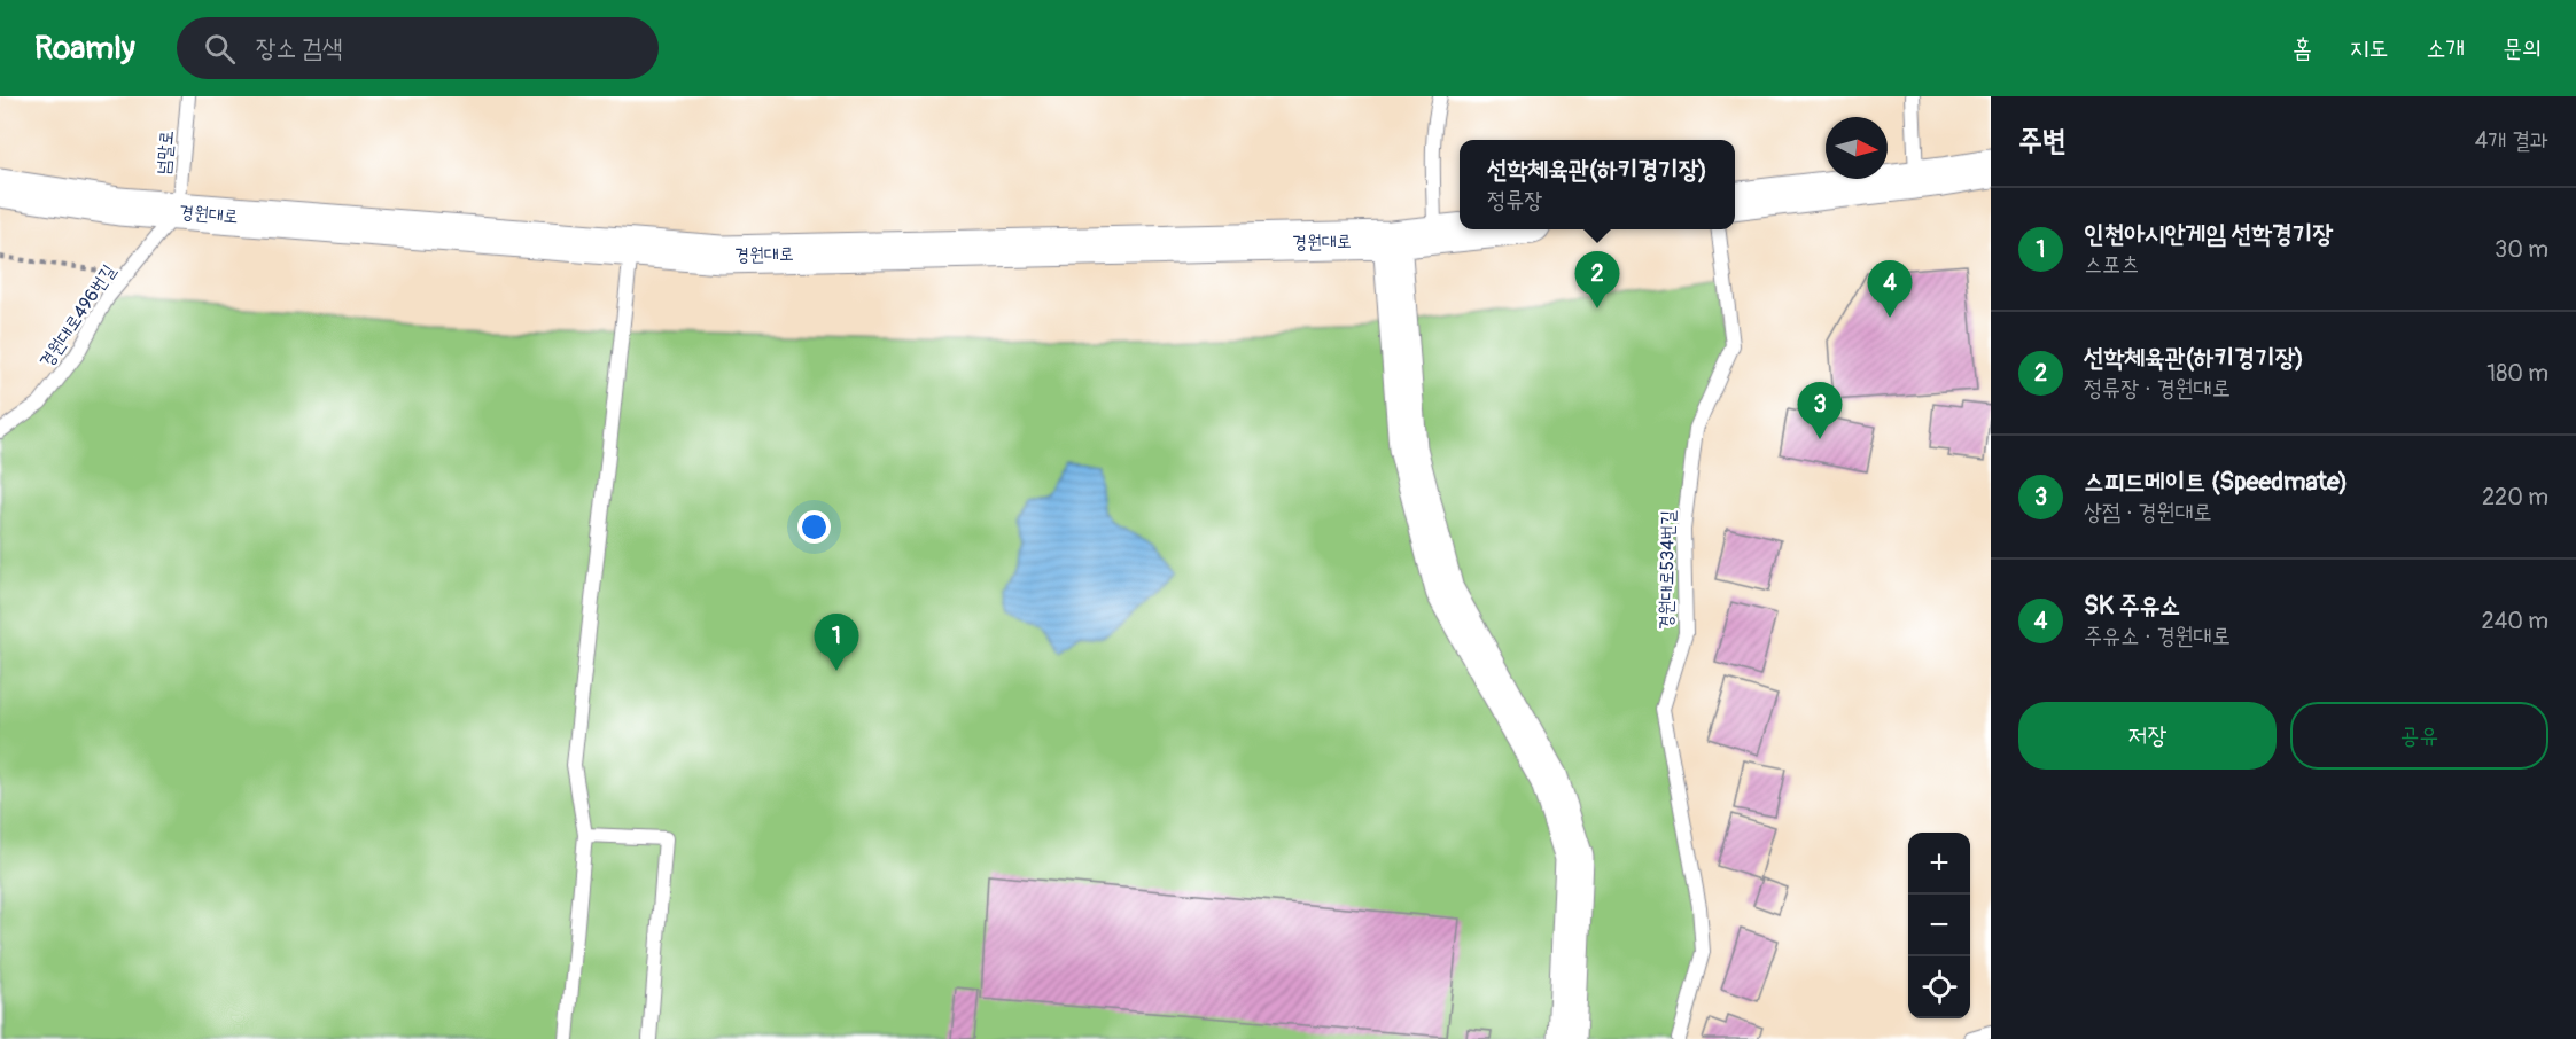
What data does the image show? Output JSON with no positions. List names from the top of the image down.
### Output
{
  "streets": {
    "main road": ["경원대로"],
    "lane": ["넘말로", "경원대로496번길", "경원대로534번길"]
  },
  "crossings": [
    ["넘말로", "경원대로"],
    ["넘말로", "경원대로496번길"],
    ["경원대로", "경원대로496번길"]
  ],
  "north": "right",
  "page": {
    "header": "Roamly",
    "search": "장소 검색",
    "nav": [
      "홈",
      "지도",
      "소개",
      "문의"
    ],
    "heading": ["주변", "4개 결과"],
    "popup": ["선학체육관(하키경기장)", "정류장"],
    "list": [
      {
        "mark": "1",
        "name": "인천아시안게임 선학경기장",
        "note": "스포츠",
        "value": "30 m"
      },
      {
        "mark": "2",
        "name": "선학체육관(하키경기장)",
        "note": "정류장 · 경원대로",
        "value": "180 m"
      },
      {
        "mark": "3",
        "name": "스피드메이트 (Speedmate)",
        "note": "상점 · 경원대로",
        "value": "220 m"
      },
      {
        "mark": "4",
        "name": "SK 주유소",
        "note": "주유소 · 경원대로",
        "value": "240 m"
      }
    ],
    "pins": [
      "2",
      "4",
      "3",
      "1"
    ],
    "buttons": ["저장", "공유"],
    "map_buttons": ["+", "−"]
  }
}
